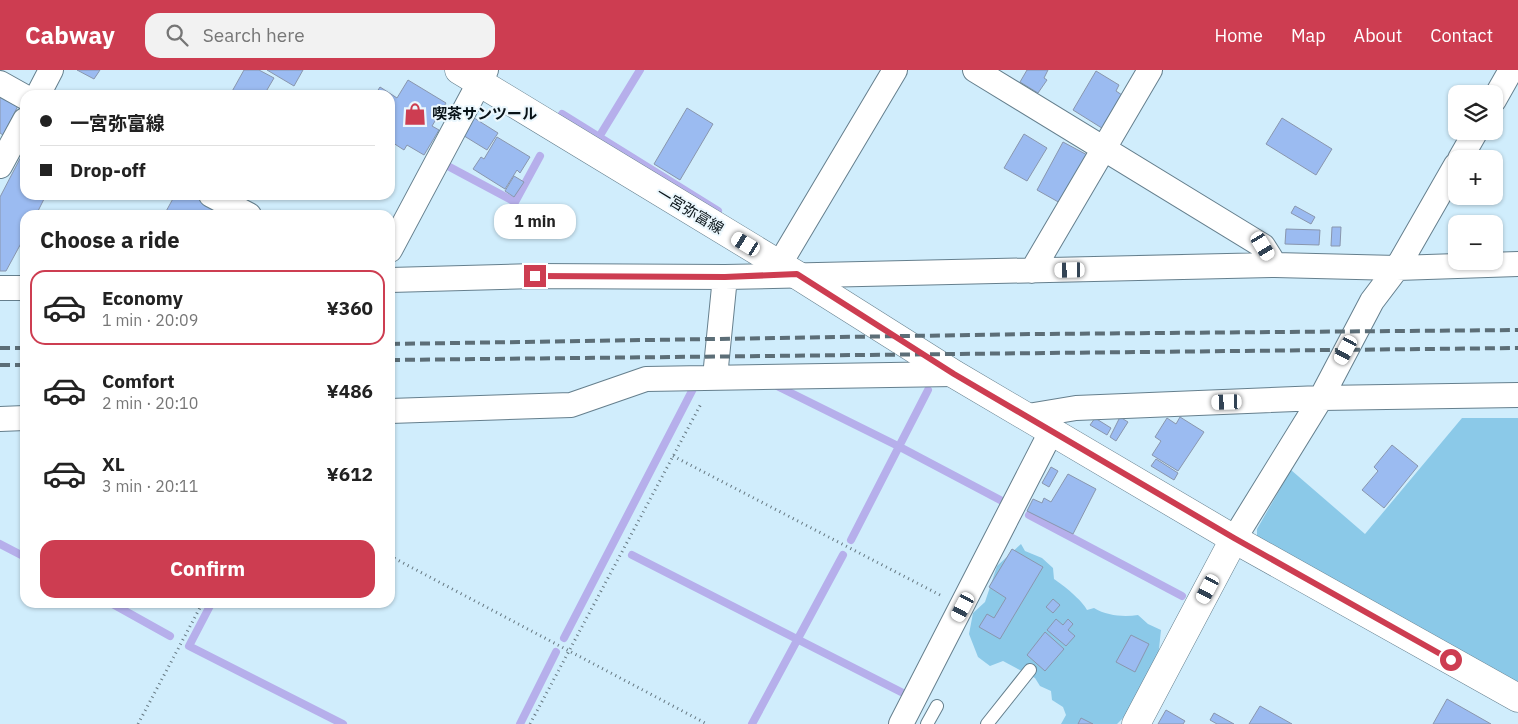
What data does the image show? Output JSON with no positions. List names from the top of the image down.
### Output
{
  "streets": {
    "main road": ["一宮弥富線"]
  },
  "places": {
    "shop": ["喫茶サンツール"]
  },
  "page": {
    "header": "Cabway",
    "search": "Search here",
    "nav": [
      "Home",
      "Map",
      "About",
      "Contact"
    ],
    "map_buttons": ["+", "−"],
    "banner": ["一宮弥富線", "Drop-off"],
    "bubble": "1 min",
    "heading": "Choose a ride",
    "list": [
      {
        "name": "Economy",
        "note": "1 min · 20:09",
        "value": "¥360"
      },
      {
        "name": "Comfort",
        "note": "2 min · 20:10",
        "value": "¥486"
      },
      {
        "name": "XL",
        "note": "3 min · 20:11",
        "value": "¥612"
      }
    ],
    "buttons": "Confirm"
  }
}
